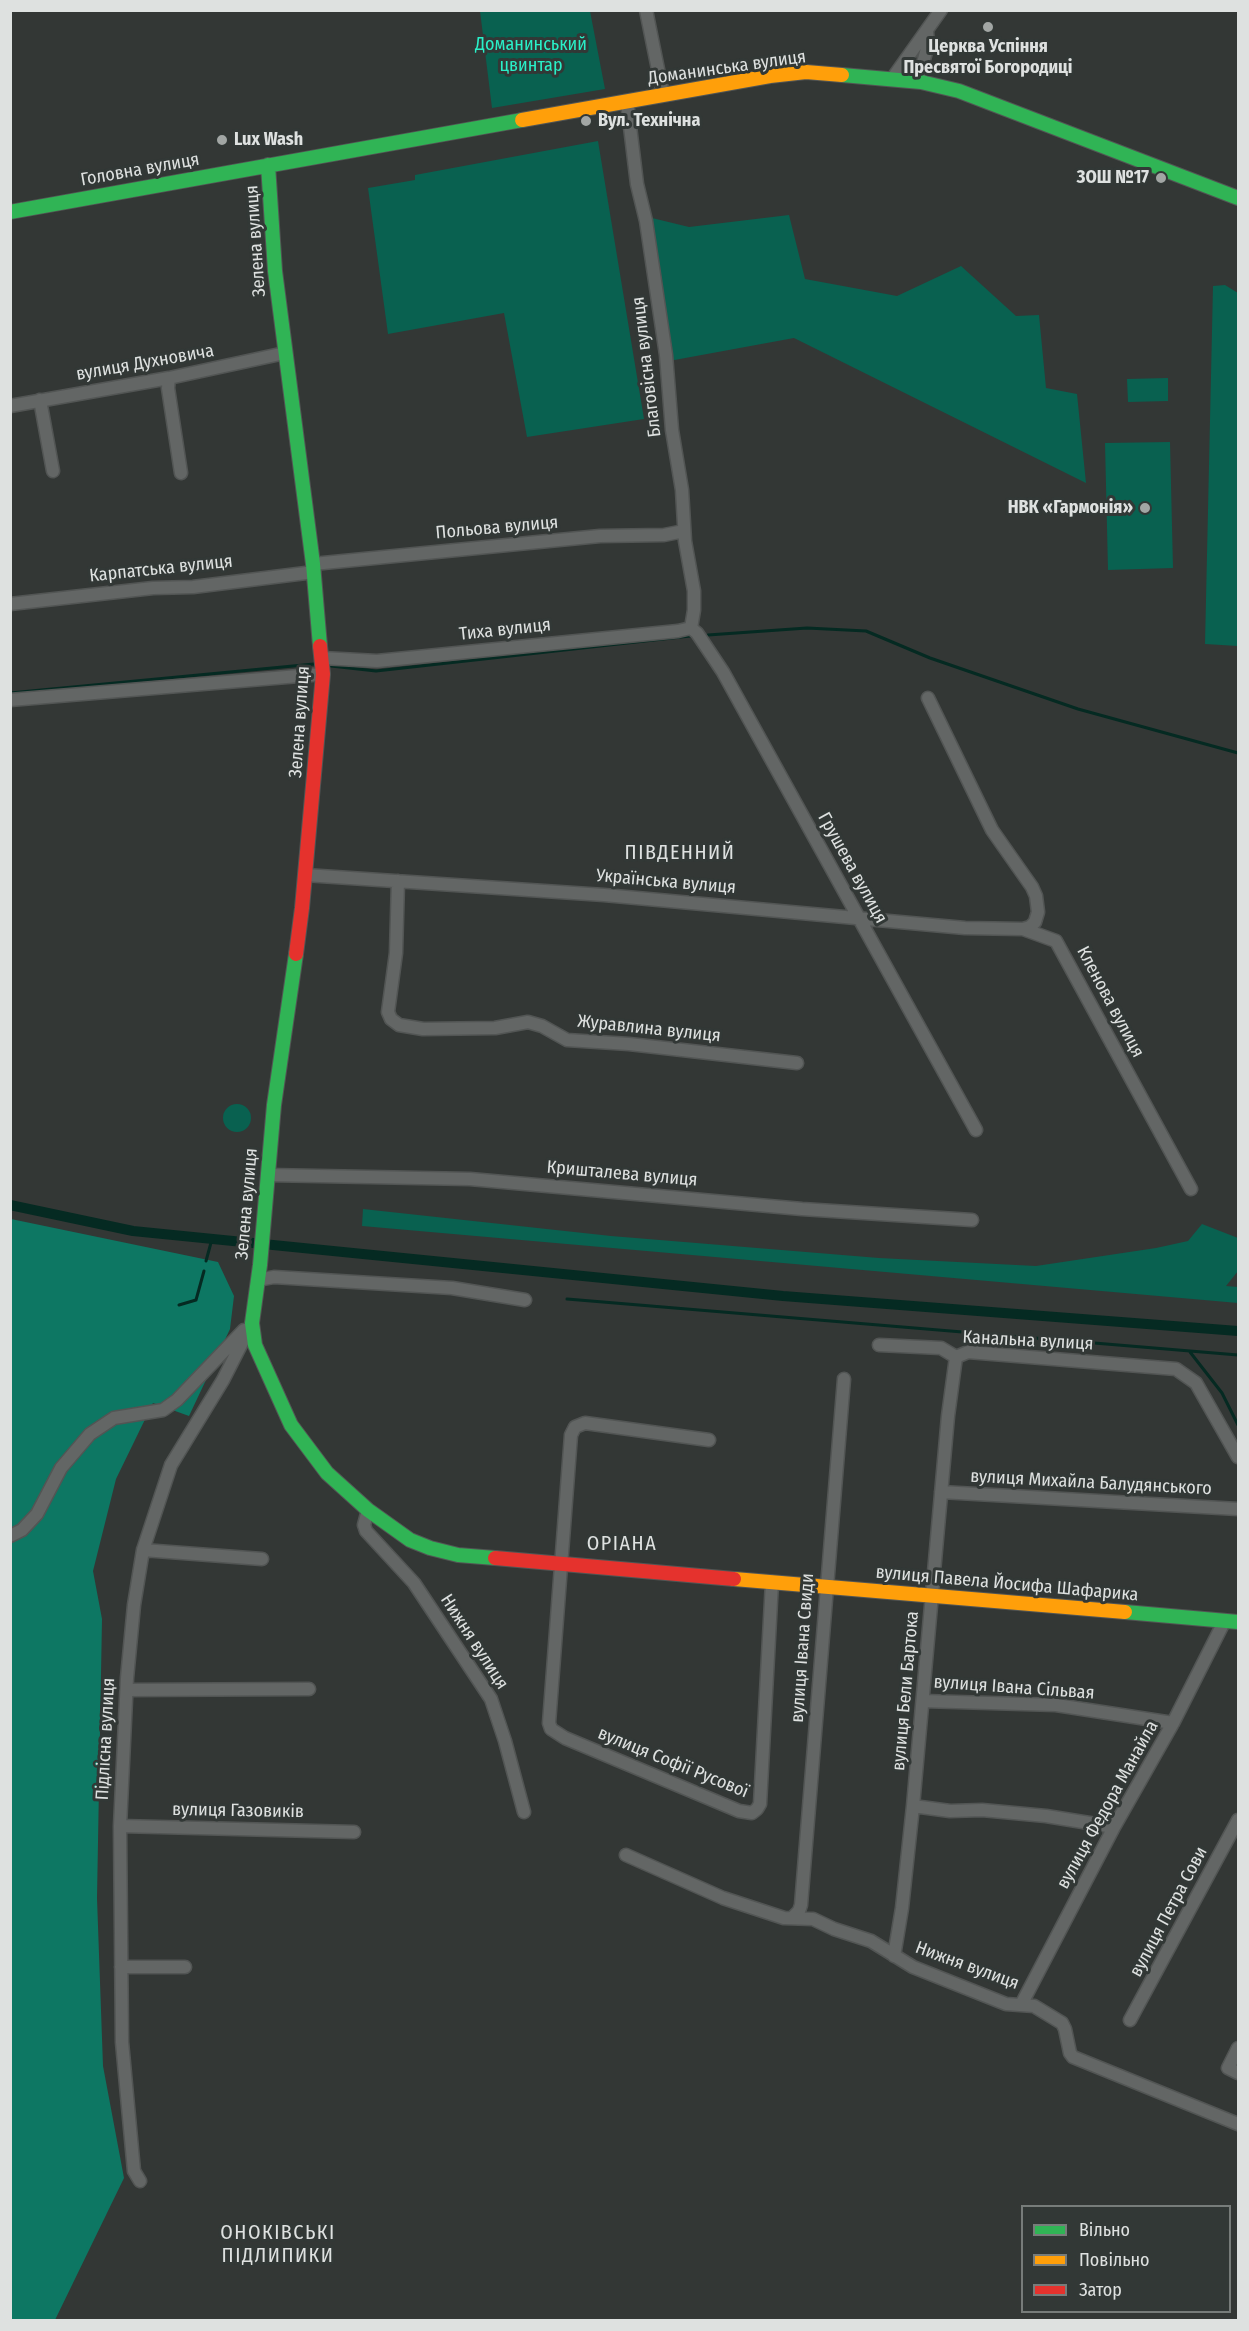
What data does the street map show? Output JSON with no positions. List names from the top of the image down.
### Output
{
  "streets": {
    "street": [
      "Доманинська вулиця",
      "Головна вулиця",
      "Зелена вулиця",
      "вулиця Духновича",
      "Благовісна вулиця",
      "Польова вулиця",
      "Карпатська вулиця",
      "Тиха вулиця",
      "Грушева вулиця",
      "Українська вулиця",
      "Кленова вулиця",
      "Журавлина вулиця",
      "Кришталева вулиця",
      "Канальна вулиця",
      "вулиця Михайла Балудянського",
      "вулиця Павела Йосифа Шафарика",
      "Нижня вулиця",
      "вулиця Івана Свиди",
      "вулиця Івана Сільвая",
      "вулиця Бели Бартока",
      "Підлісна вулиця",
      "вулиця Софії Русової",
      "вулиця Федора Манайла",
      "вулиця Газовиків",
      "вулиця Петра Сови"
    ]
  },
  "crossings": [
    ["Доманинська вулиця", "Головна вулиця"],
    ["Доманинська вулиця", "Благовісна вулиця"],
    ["Головна вулиця", "Зелена вулиця"],
    ["Зелена вулиця", "вулиця Духновича"],
    ["Зелена вулиця", "Польова вулиця"],
    ["Зелена вулиця", "Карпатська вулиця"],
    ["Зелена вулиця", "Тиха вулиця"],
    ["Зелена вулиця", "Українська вулиця"],
    ["Зелена вулиця", "Кришталева вулиця"],
    ["Зелена вулиця", "вулиця Павела Йосифа Шафарика"],
    ["Зелена вулиця", "Нижня вулиця"],
    ["Зелена вулиця", "Підлісна вулиця"],
    ["Благовісна вулиця", "Польова вулиця"],
    ["Благовісна вулиця", "Тиха вулиця"],
    ["Благовісна вулиця", "Грушева вулиця"],
    ["Польова вулиця", "Карпатська вулиця"],
    ["Тиха вулиця", "Грушева вулиця"],
    ["Грушева вулиця", "Українська вулиця"],
    ["Українська вулиця", "Кленова вулиця"],
    ["Українська вулиця", "Журавлина вулиця"],
    ["Канальна вулиця", "вулиця Бели Бартока"],
    ["вулиця Михайла Балудянського", "вулиця Бели Бартока"],
    ["вулиця Павела Йосифа Шафарика", "Нижня вулиця"],
    ["вулиця Павела Йосифа Шафарика", "вулиця Івана Свиди"],
    ["вулиця Павела Йосифа Шафарика", "вулиця Бели Бартока"],
    ["вулиця Павела Йосифа Шафарика", "вулиця Софії Русової"],
    ["вулиця Павела Йосифа Шафарика", "вулиця Федора Манайла"],
    ["Нижня вулиця", "вулиця Івана Свиди"],
    ["Нижня вулиця", "вулиця Бели Бартока"],
    ["Нижня вулиця", "вулиця Федора Манайла"],
    ["вулиця Івана Сільвая", "вулиця Бели Бартока"],
    ["вулиця Івана Сільвая", "вулиця Федора Манайла"],
    ["Підлісна вулиця", "вулиця Газовиків"]
  ],
  "districts": ["ПІВДЕННИЙ", "ОРІАНА", "ОНОКІВСЬКІ ПІДЛИПИКИ"],
  "parks": ["Доманинський цвинтар"],
  "places": [
    "Церква Успіння Пресвятої Богородиці",
    "Вул. Технічна",
    "Lux Wash",
    "ЗОШ №17",
    "НВК «Гармонія»"
  ],
  "legend": ["Вільно", "Повільно", "Затор"]
}
